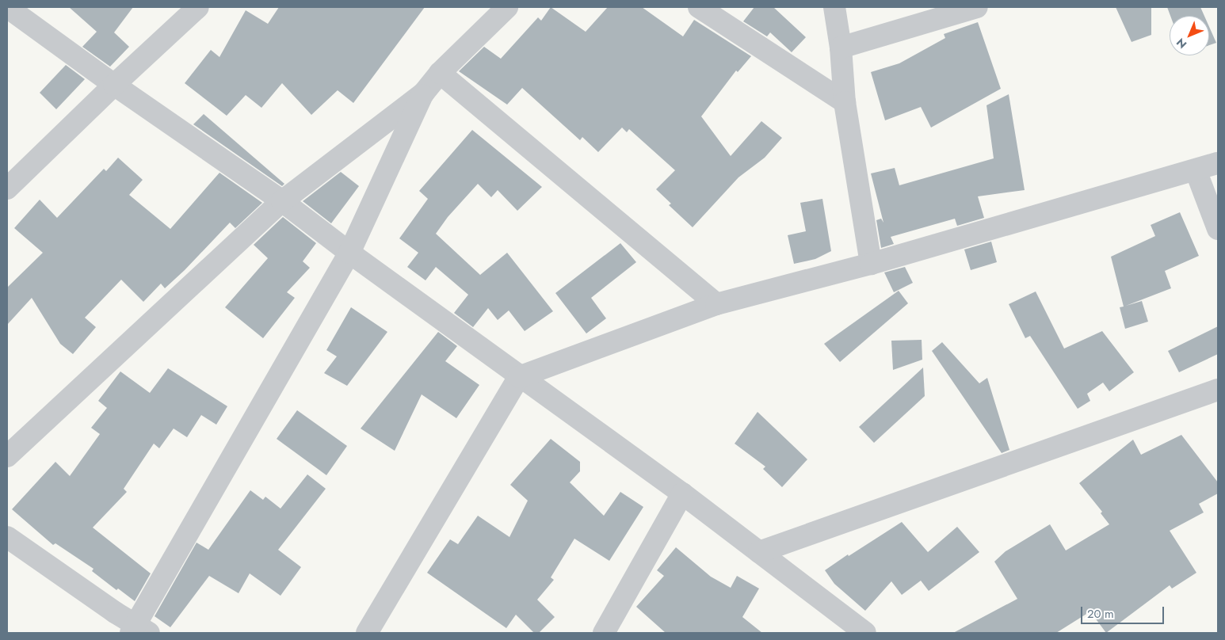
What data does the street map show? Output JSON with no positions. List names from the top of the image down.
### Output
{
  "scale_bar": "20 m",
  "north": "bottom left"
}
